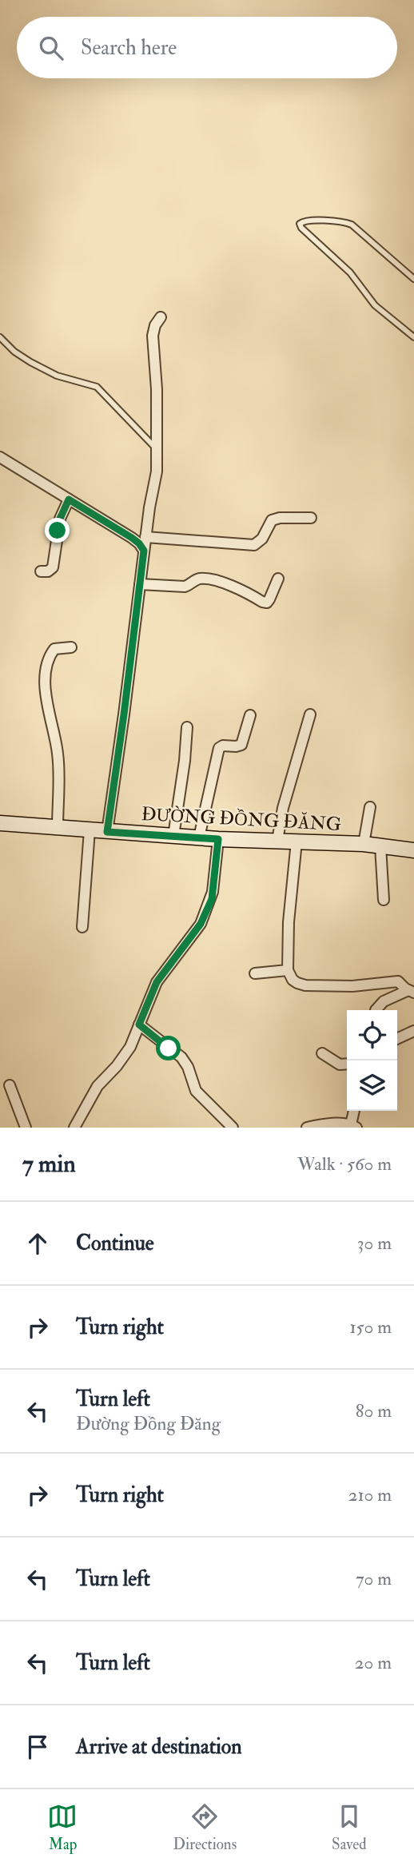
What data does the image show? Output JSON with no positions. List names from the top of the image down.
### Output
{
  "streets": {
    "main road": ["ĐƯỜNG ĐỒNG ĐĂNG"]
  },
  "page": {
    "search": "Search here",
    "heading": ["7 min", "Walk · 560 m"],
    "list": [
      ["Continue", "30 m"],
      ["Turn right", "150 m"],
      ["Turn left", "Đường Đồng Đăng", "80 m"],
      ["Turn right", "210 m"],
      ["Turn left", "70 m"],
      ["Turn left", "20 m"],
      "Arrive at destination"
    ],
    "nav": ["Map", "Directions", "Saved"]
  }
}
